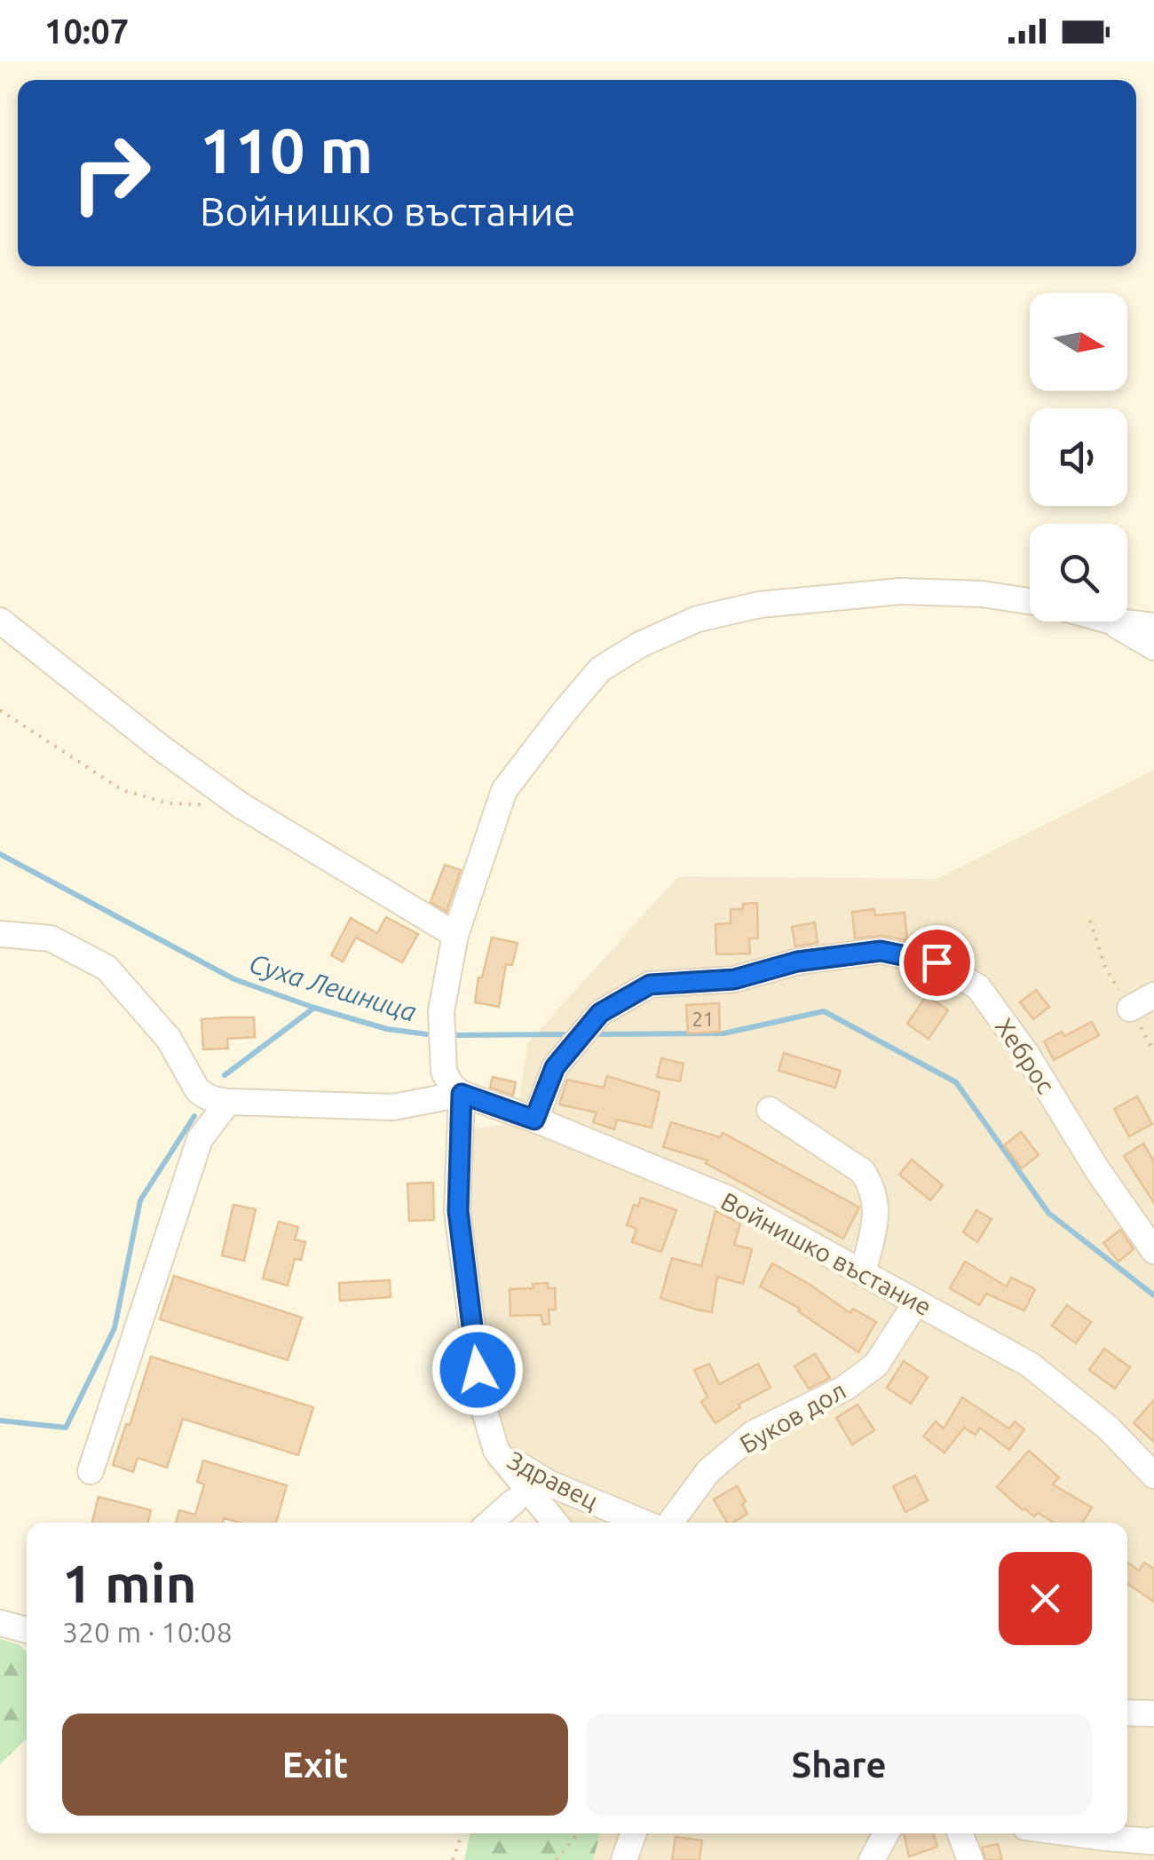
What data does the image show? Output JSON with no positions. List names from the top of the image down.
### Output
{
  "streets": {
    "street": [
      "Хеброс",
      "Войнишко въстание",
      "Буков дол",
      "Здравец"
    ]
  },
  "crossings": [
    ["Хеброс", "Войнишко въстание"],
    ["Войнишко въстание", "Буков дол"]
  ],
  "water": ["Суха Лешница"],
  "house_numbers": ["21"],
  "north": "right",
  "page": {
    "status": "10:07",
    "turn": ["110 m", "Войнишко въстание"],
    "heading": ["1 min", "320 m · 10:08"],
    "buttons": ["Exit", "Share"]
  }
}
